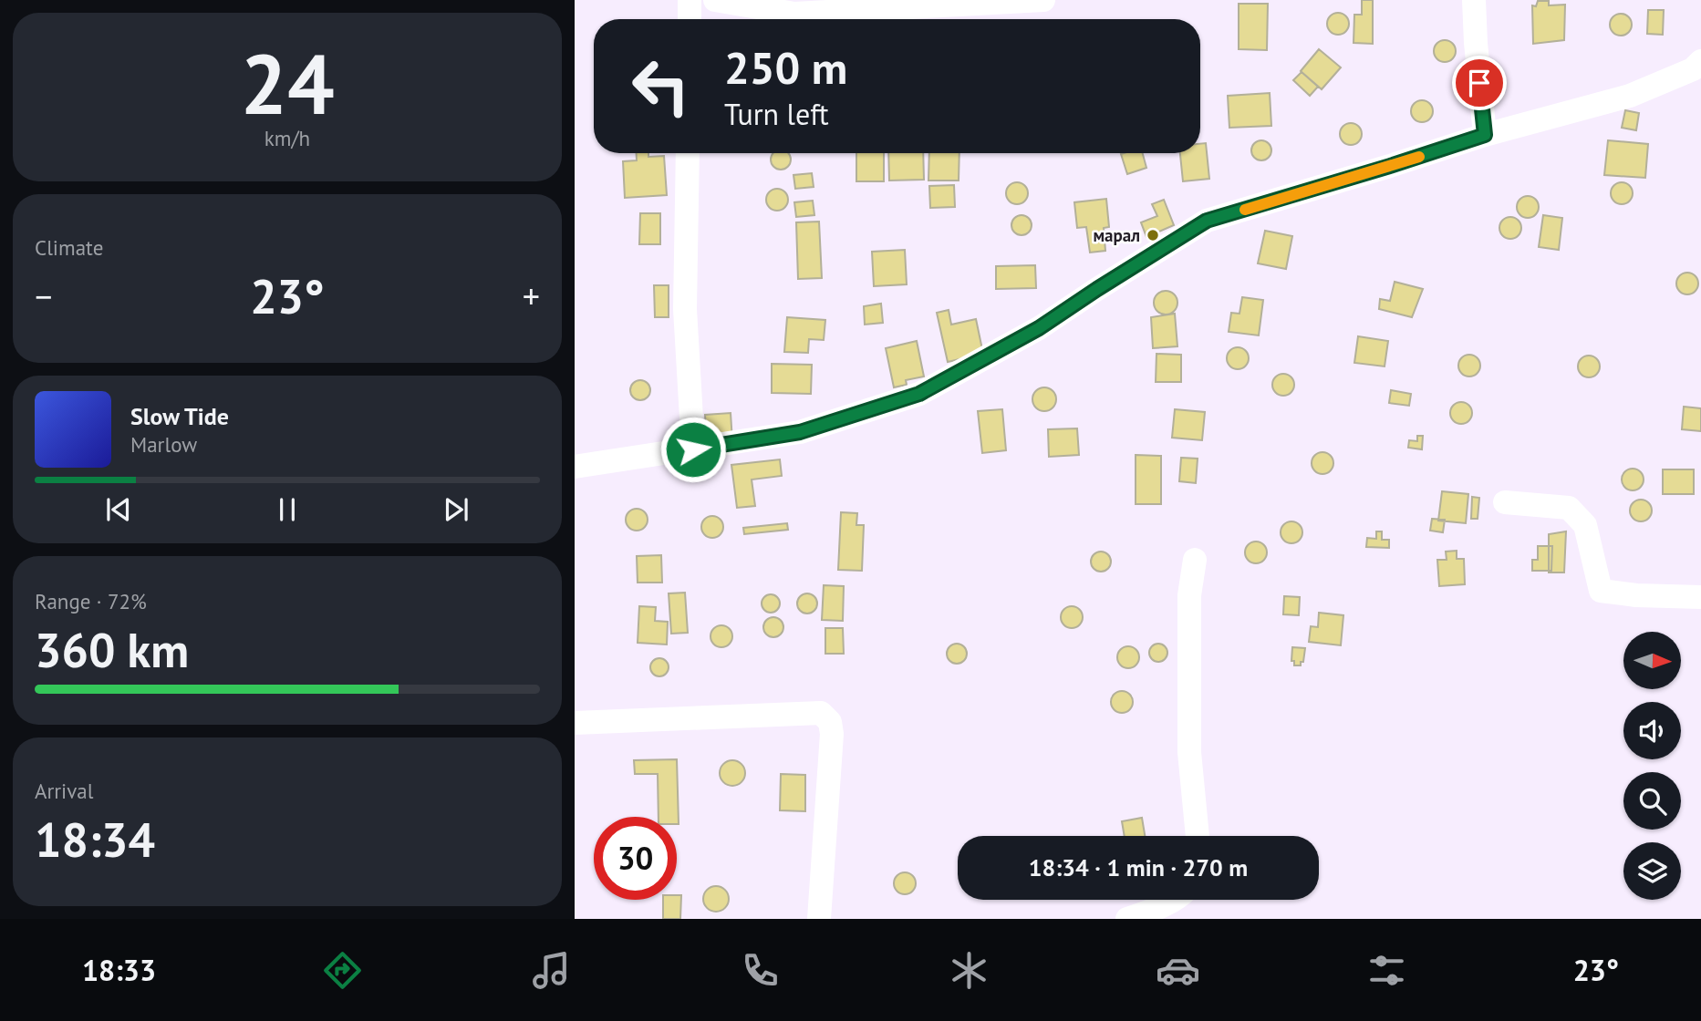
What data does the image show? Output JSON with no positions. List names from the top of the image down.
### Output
{
  "places": ["марал"],
  "north": "right",
  "page": {
    "tile": [
      ["24", "km/h"],
      "Climate",
      ["Range · 72%", "360 km"],
      ["Arrival", "18:34"]
    ],
    "turn": ["250 m", "Turn left"],
    "heat": ["−", "23°", "+"],
    "song": ["Slow Tide", "Marlow"],
    "limit": "30",
    "trip": "18:34 · 1 min · 270 m",
    "tabs": ["18:33", "23°"]
  }
}
